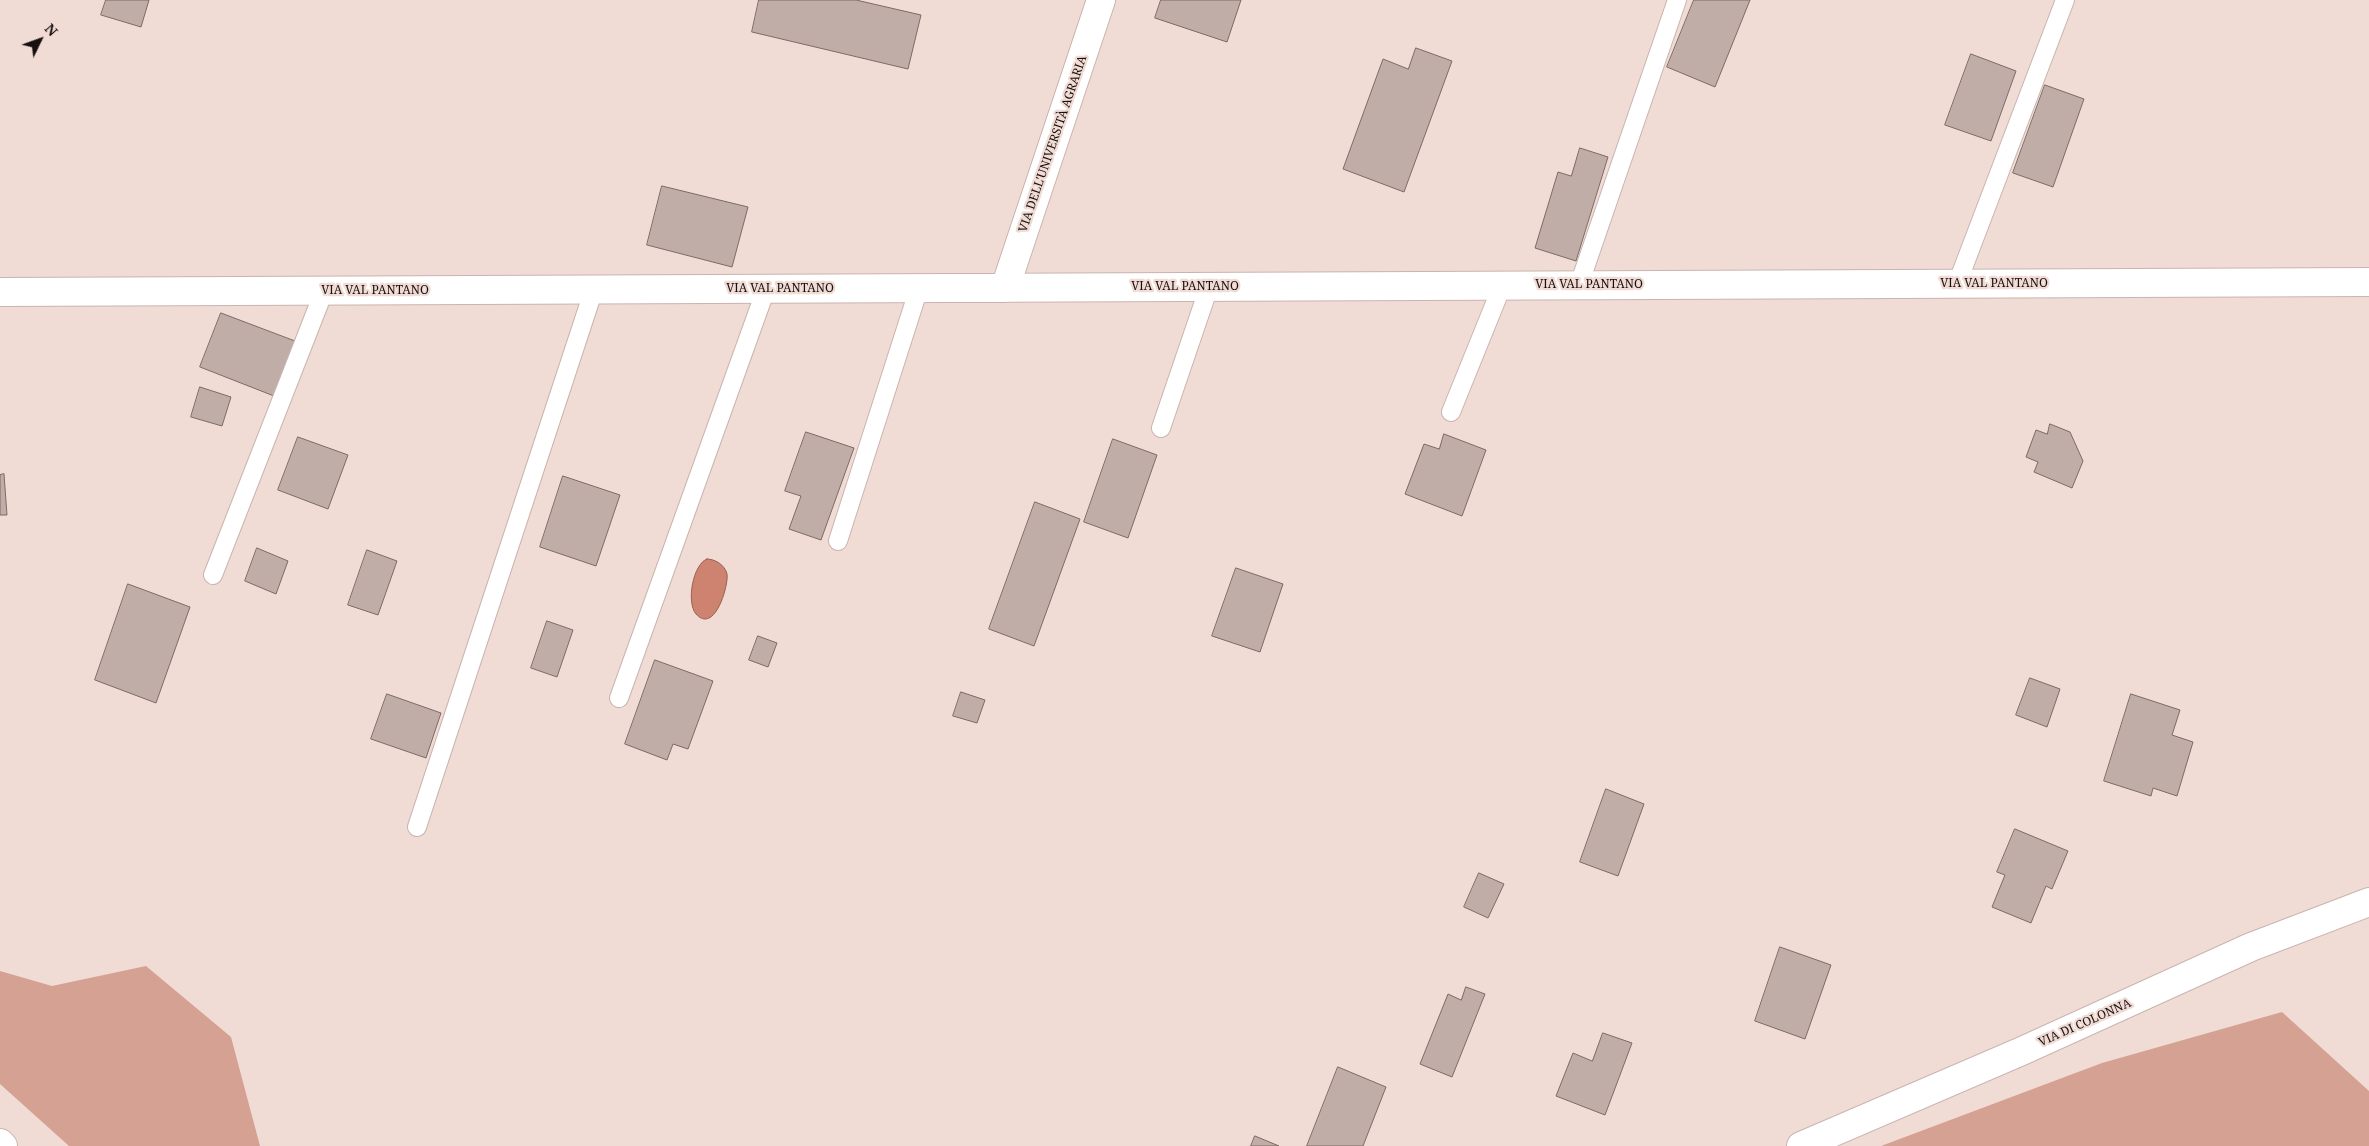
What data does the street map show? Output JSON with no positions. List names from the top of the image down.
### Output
{
  "streets": {
    "street": ["VIA DELL'UNIVERSITÀ AGRARIA", "VIA VAL PANTANO", "VIA DI COLONNA"]
  },
  "crossings": [
    ["VIA DELL'UNIVERSITÀ AGRARIA", "VIA VAL PANTANO"]
  ],
  "north": "top right"
}
